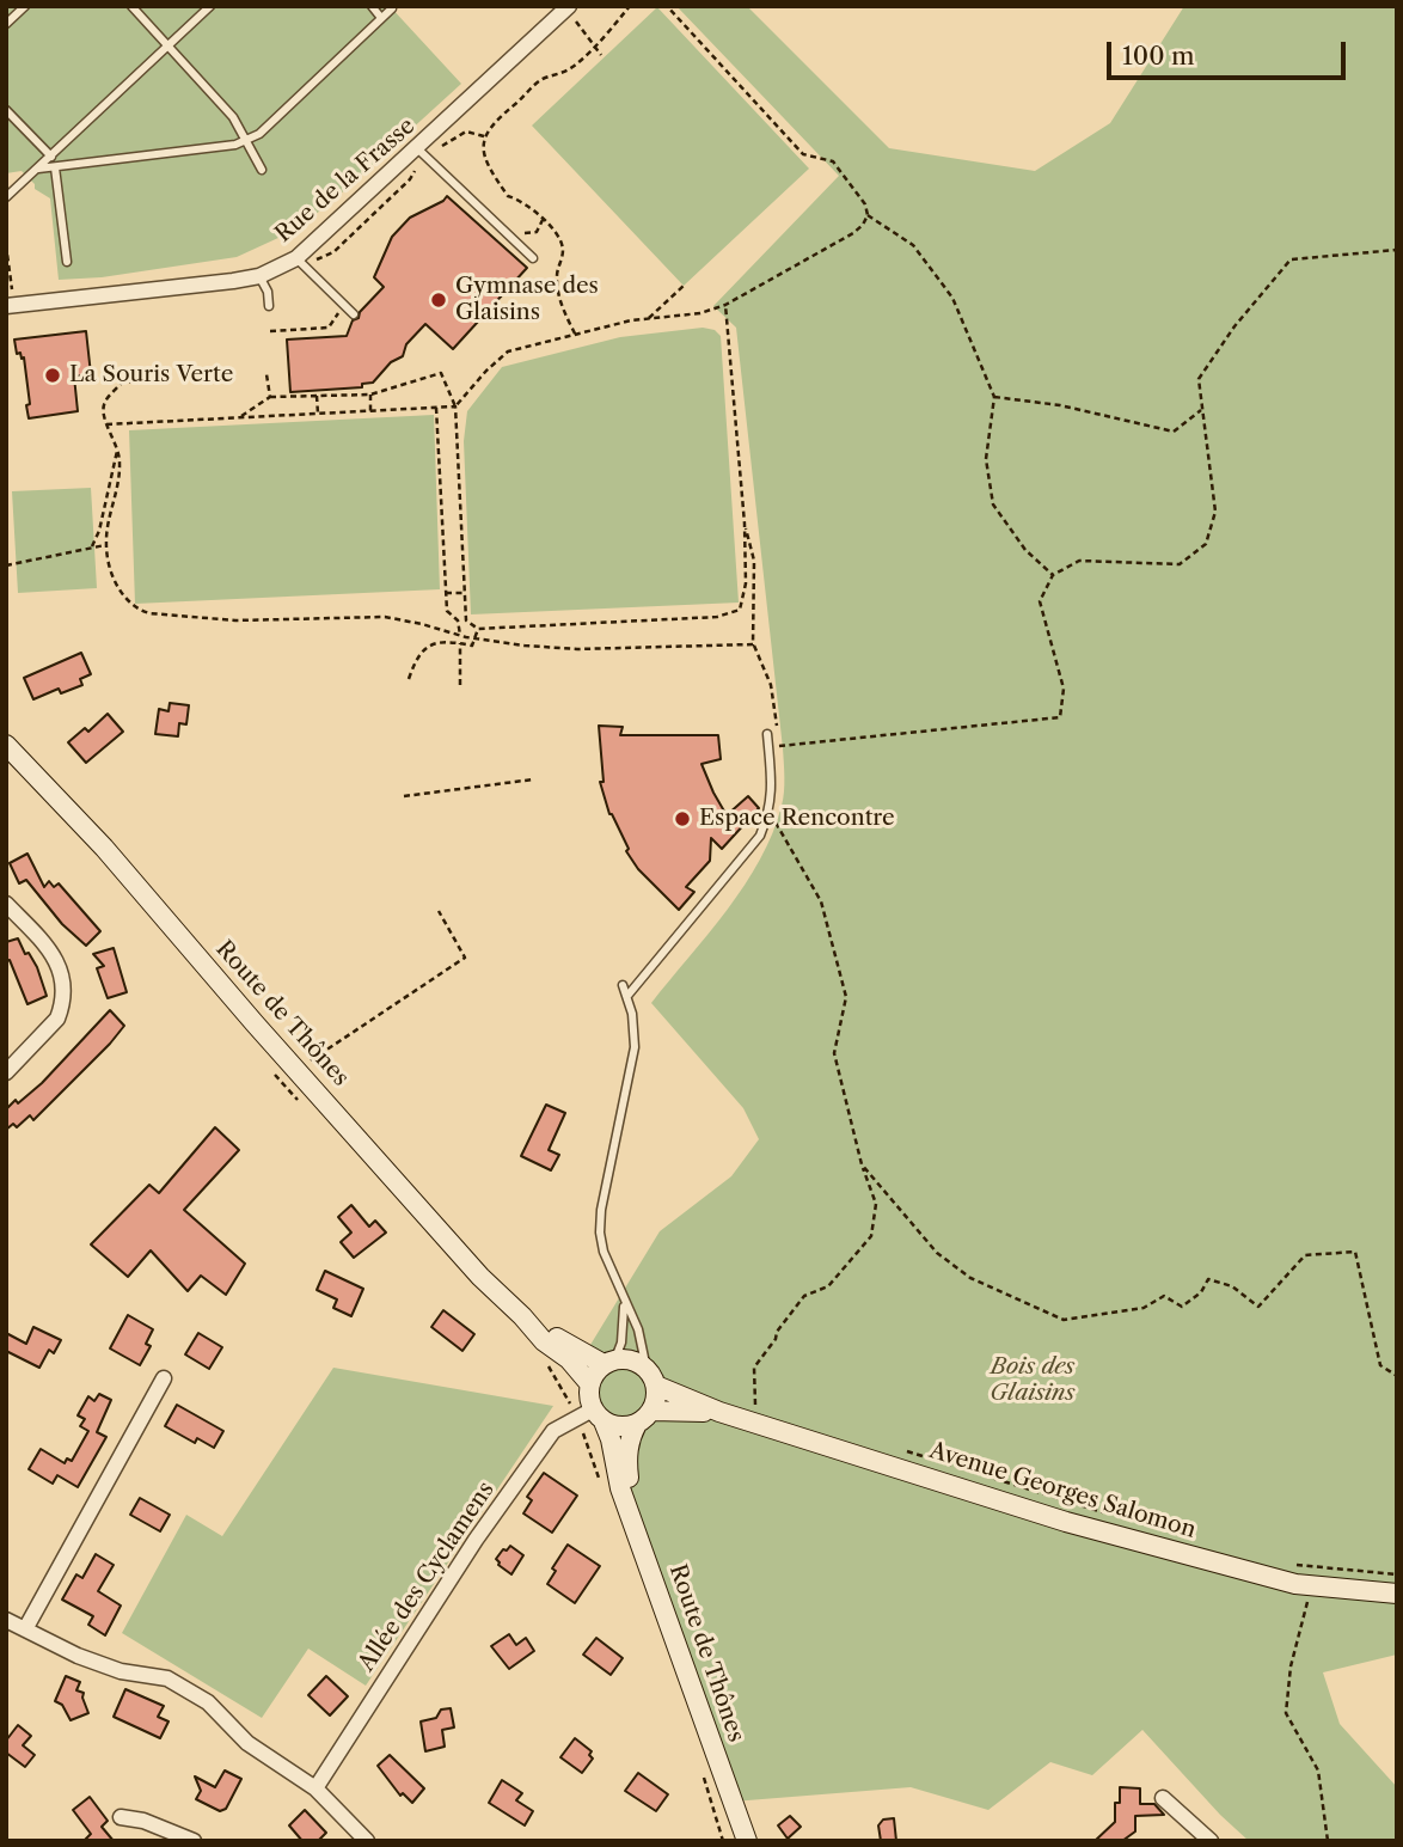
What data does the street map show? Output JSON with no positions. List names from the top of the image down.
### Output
{
  "streets": {
    "main road": ["Route de Thônes", "Avenue Georges Salomon"],
    "street": ["Rue de la Frasse", "Allée des Cyclamens"]
  },
  "crossings": [
    ["Route de Thônes", "Avenue Georges Salomon"],
    ["Route de Thônes", "Allée des Cyclamens"],
    ["Avenue Georges Salomon", "Allée des Cyclamens"]
  ],
  "parks": ["Bois des Glaisins"],
  "places": ["Gymnase des Glaisins", "La Souris Verte", "Espace Rencontre"],
  "scale_bar": "100 m"
}
